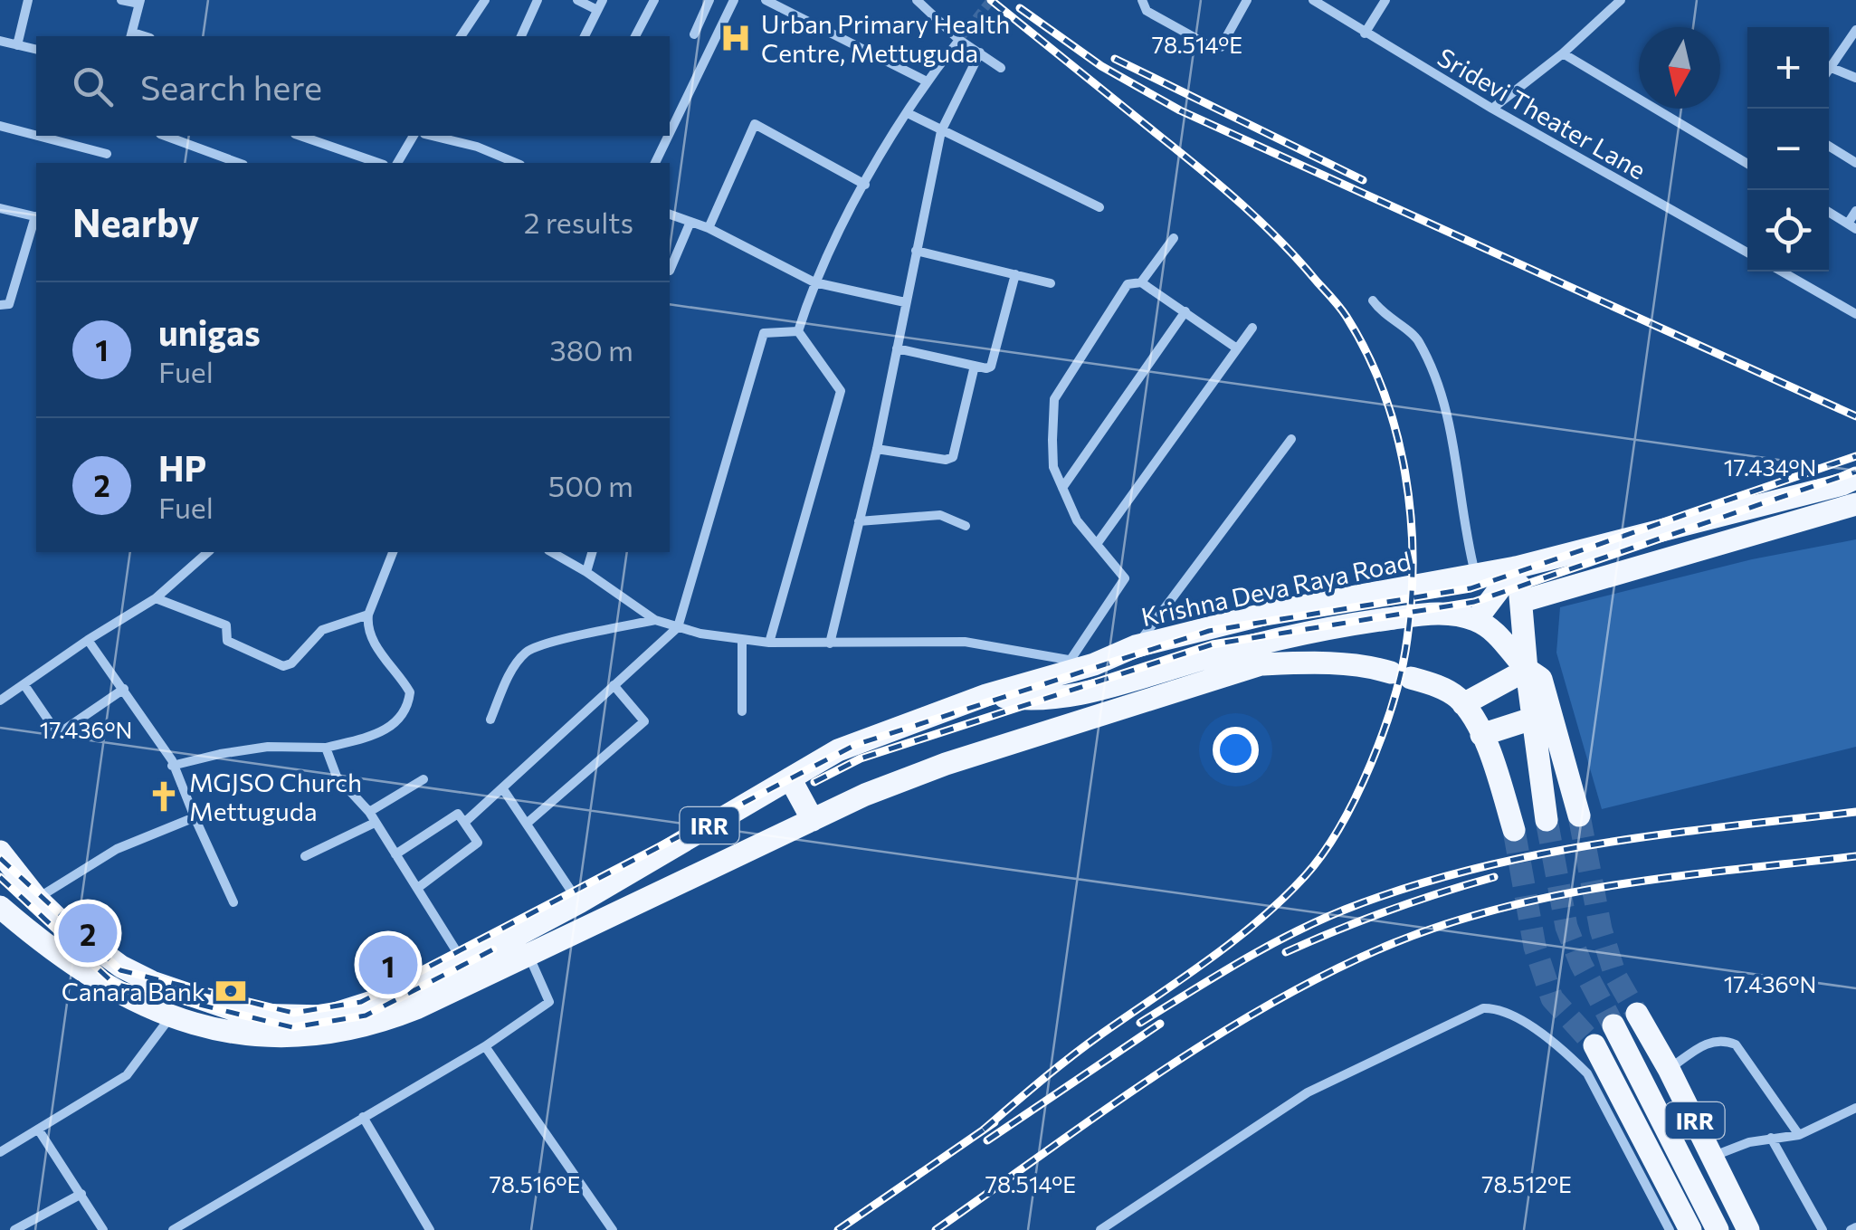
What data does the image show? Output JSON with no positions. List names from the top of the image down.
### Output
{
  "streets": {
    "main road": ["Krishna Deva Raya Road", "IRR"],
    "street": ["Sridevi Theater Lane"]
  },
  "places": {
    "hospital": ["Urban Primary Health Centre, Mettuguda"],
    "church": ["MGJSO Church Mettuguda"],
    "bank": ["Canara Bank"]
  },
  "north": "bottom",
  "page": {
    "map_buttons": ["+", "−"],
    "search": "Search here",
    "heading": ["Nearby", "2 results"],
    "list": [
      {
        "mark": "1",
        "name": "unigas",
        "note": "Fuel",
        "value": "380 m"
      },
      {
        "mark": "2",
        "name": "HP",
        "note": "Fuel",
        "value": "500 m"
      }
    ],
    "pins": ["2", "1"]
  },
  "coordinates": [
    "78.514°E",
    "17.434°N",
    "17.436°N",
    "78.516°E",
    "78.512°E"
  ]
}
